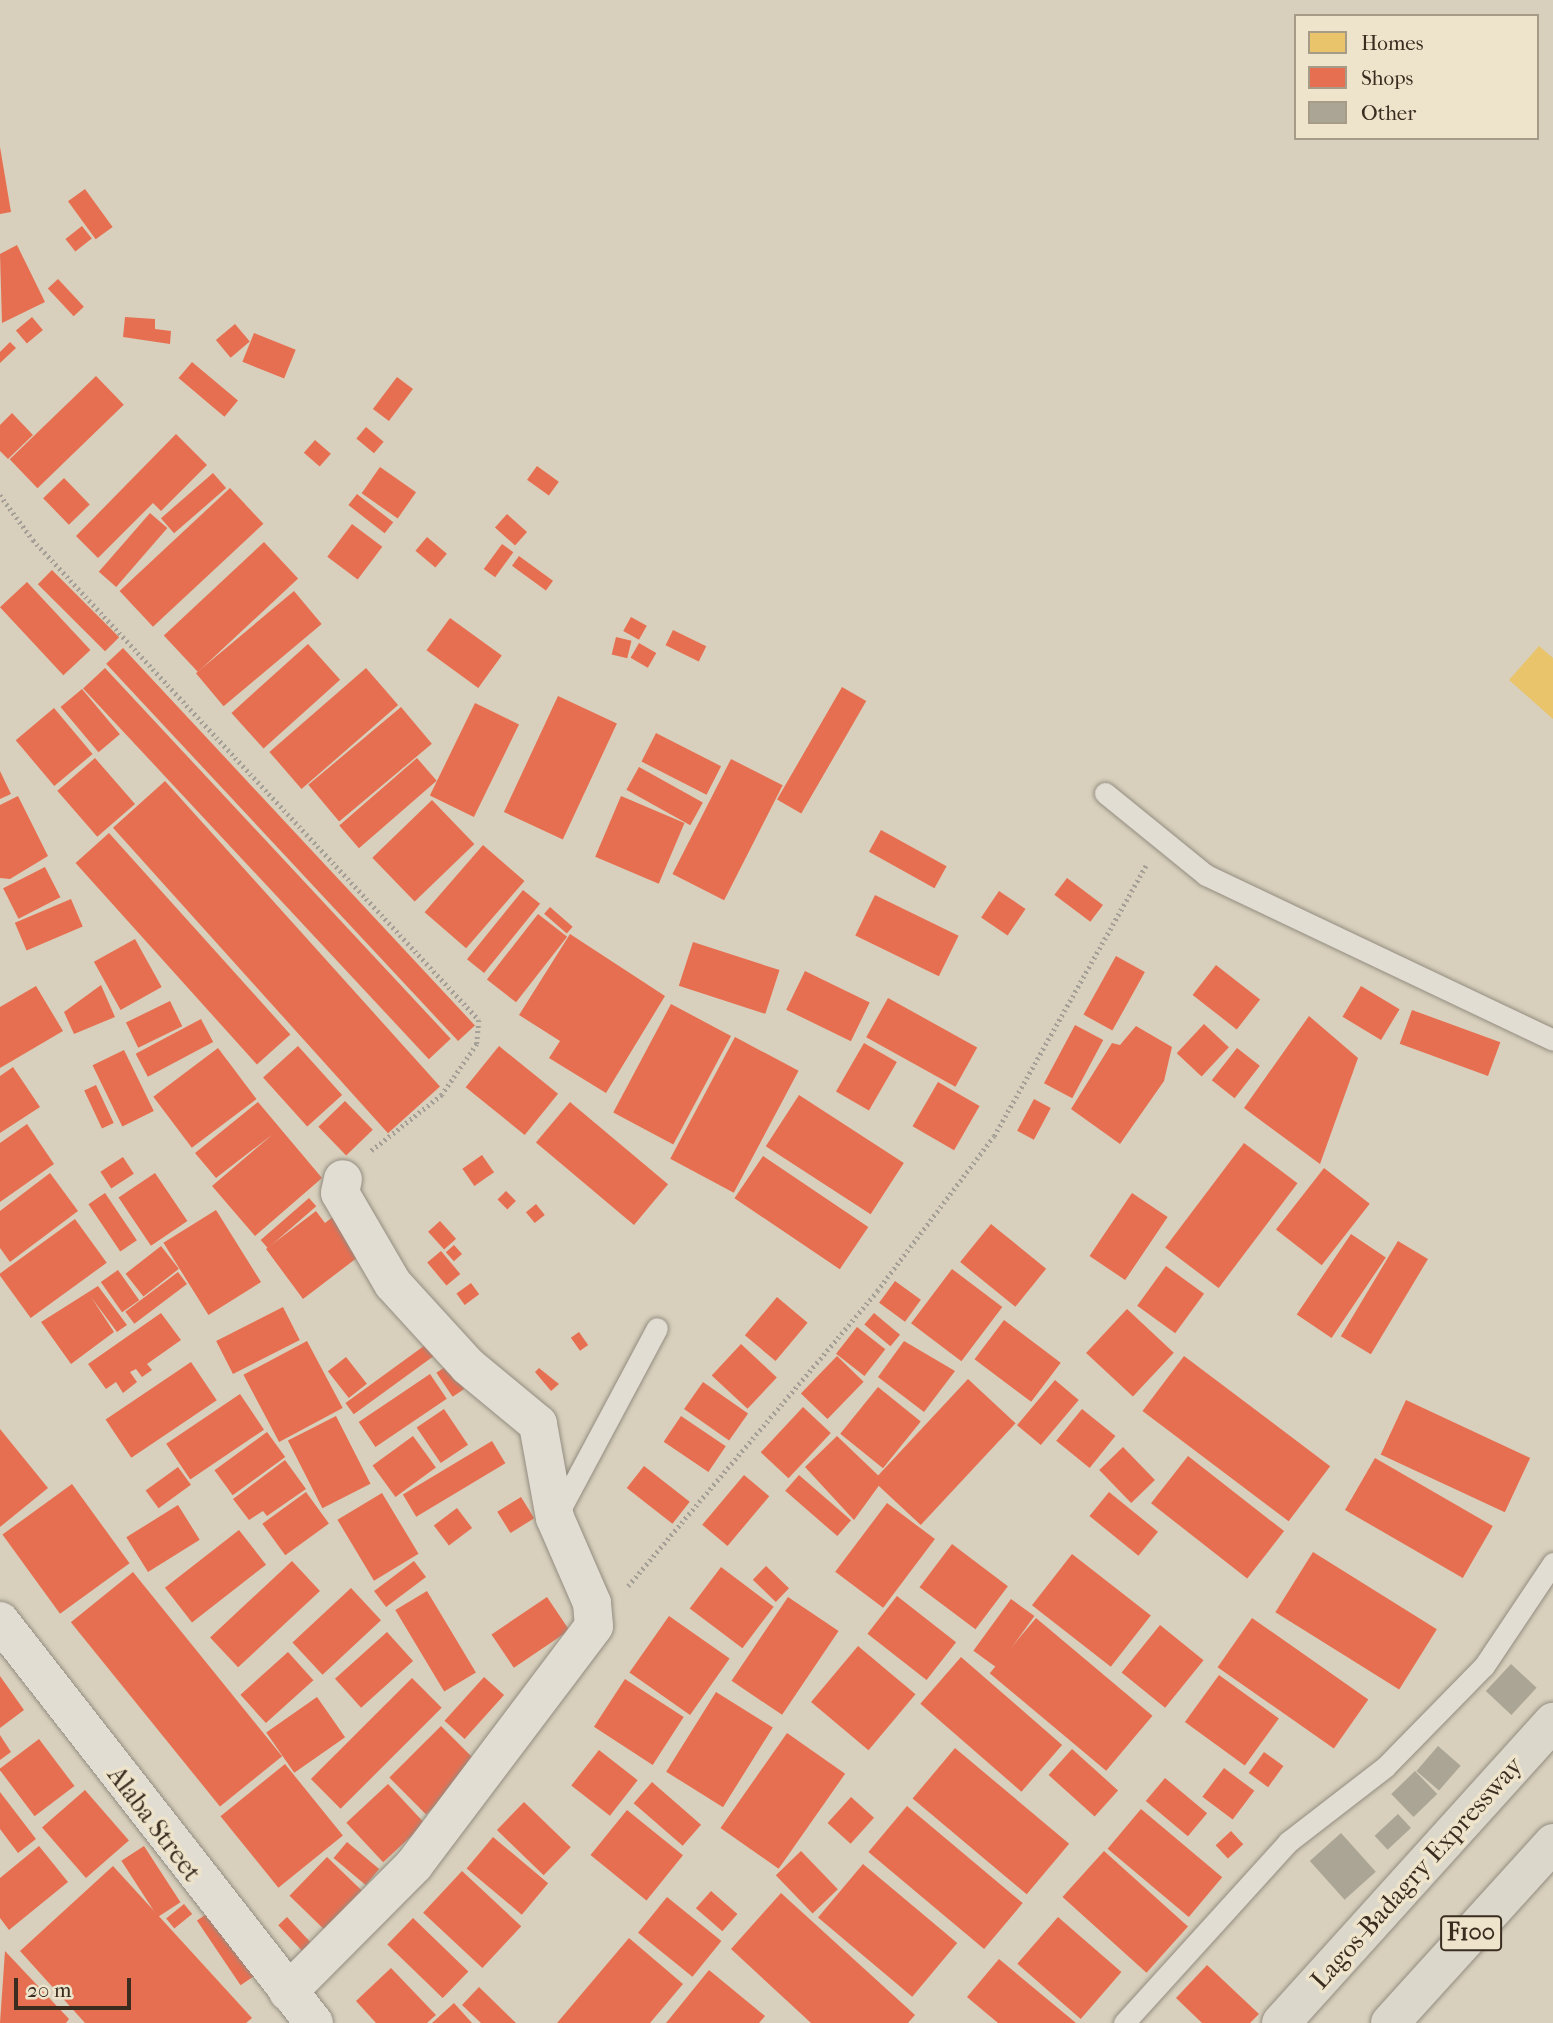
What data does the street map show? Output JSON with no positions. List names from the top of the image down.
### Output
{
  "streets": {
    "main road": ["Lagos-Badagry Expressway", "F100"],
    "street": ["Alaba Street"]
  },
  "legend": ["Homes", "Shops", "Other"],
  "scale_bar": "20 m"
}
